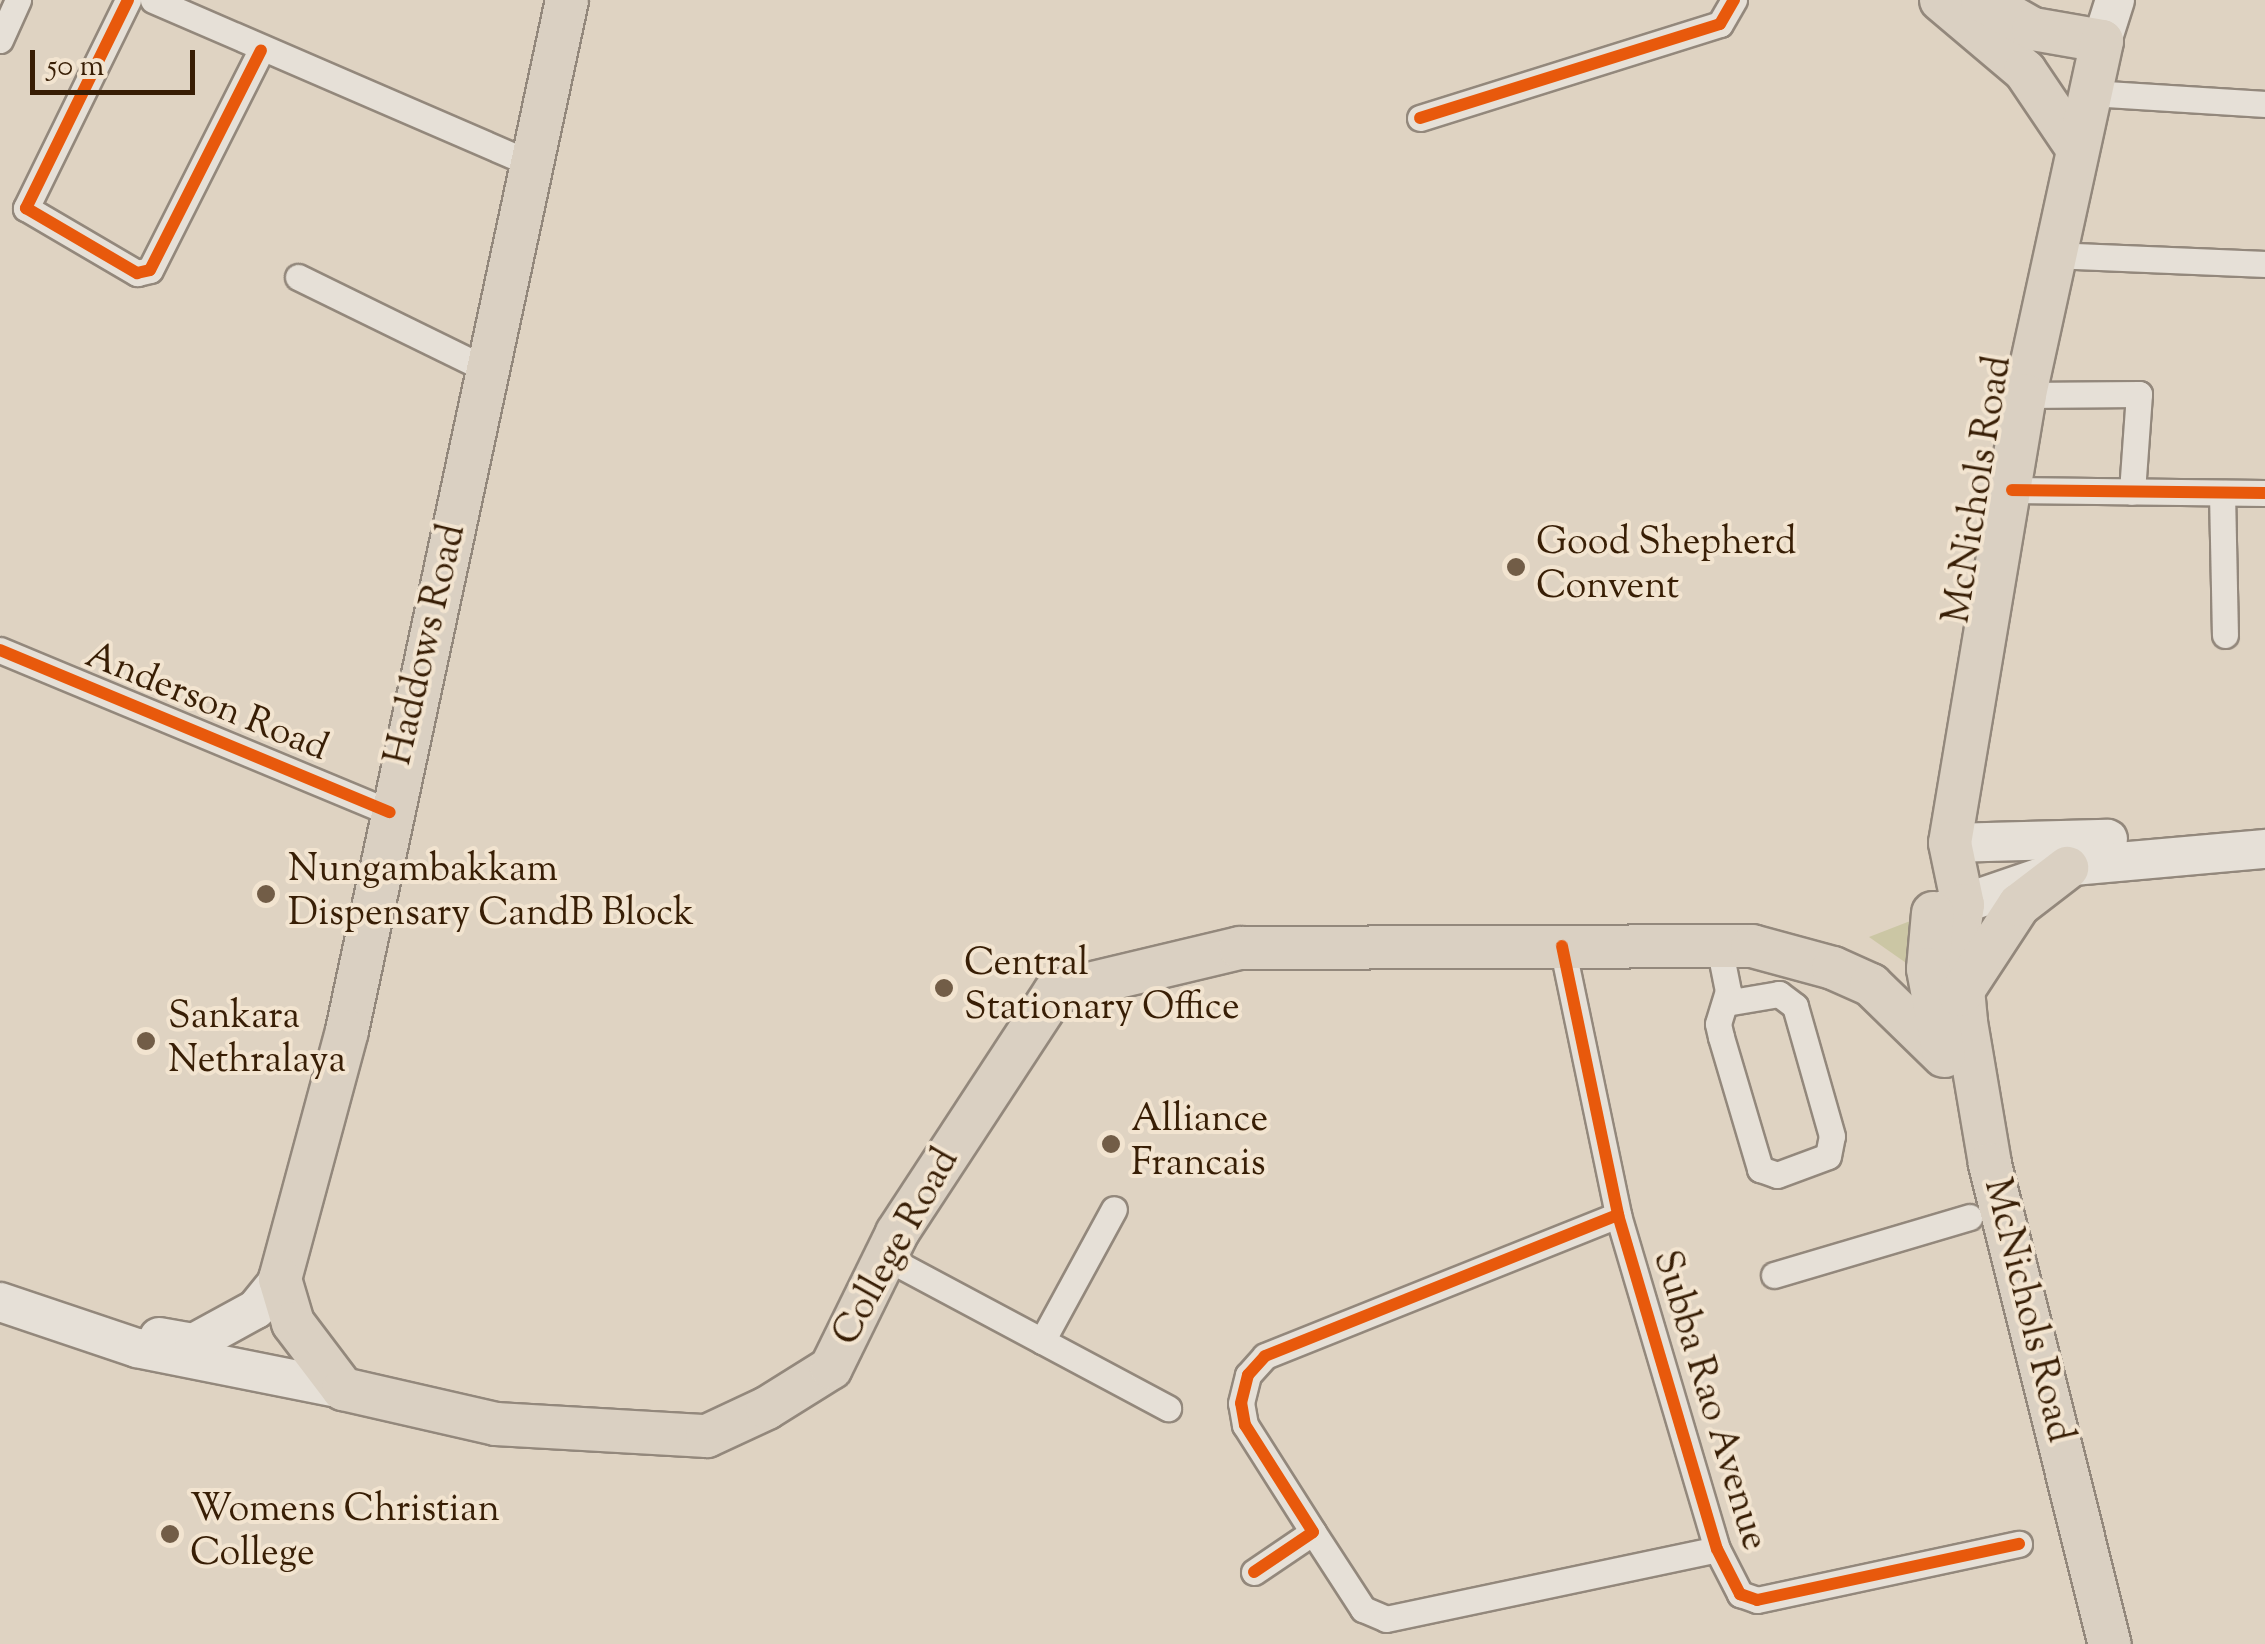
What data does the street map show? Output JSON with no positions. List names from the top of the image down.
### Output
{
  "streets": {
    "main road": ["McNichols Road", "Haddows Road", "College Road"],
    "street": ["Anderson Road", "Subba Rao Avenue"]
  },
  "crossings": [
    ["McNichols Road", "College Road"],
    ["Haddows Road", "Anderson Road"],
    ["College Road", "Subba Rao Avenue"]
  ],
  "places": [
    "Good Shepherd Convent",
    "Nungambakkam Dispensary CandB Block",
    "Central Stationary Office",
    "Sankara Nethralaya",
    "Alliance Francais",
    "Womens Christian College"
  ],
  "scale_bar": "50 m"
}
